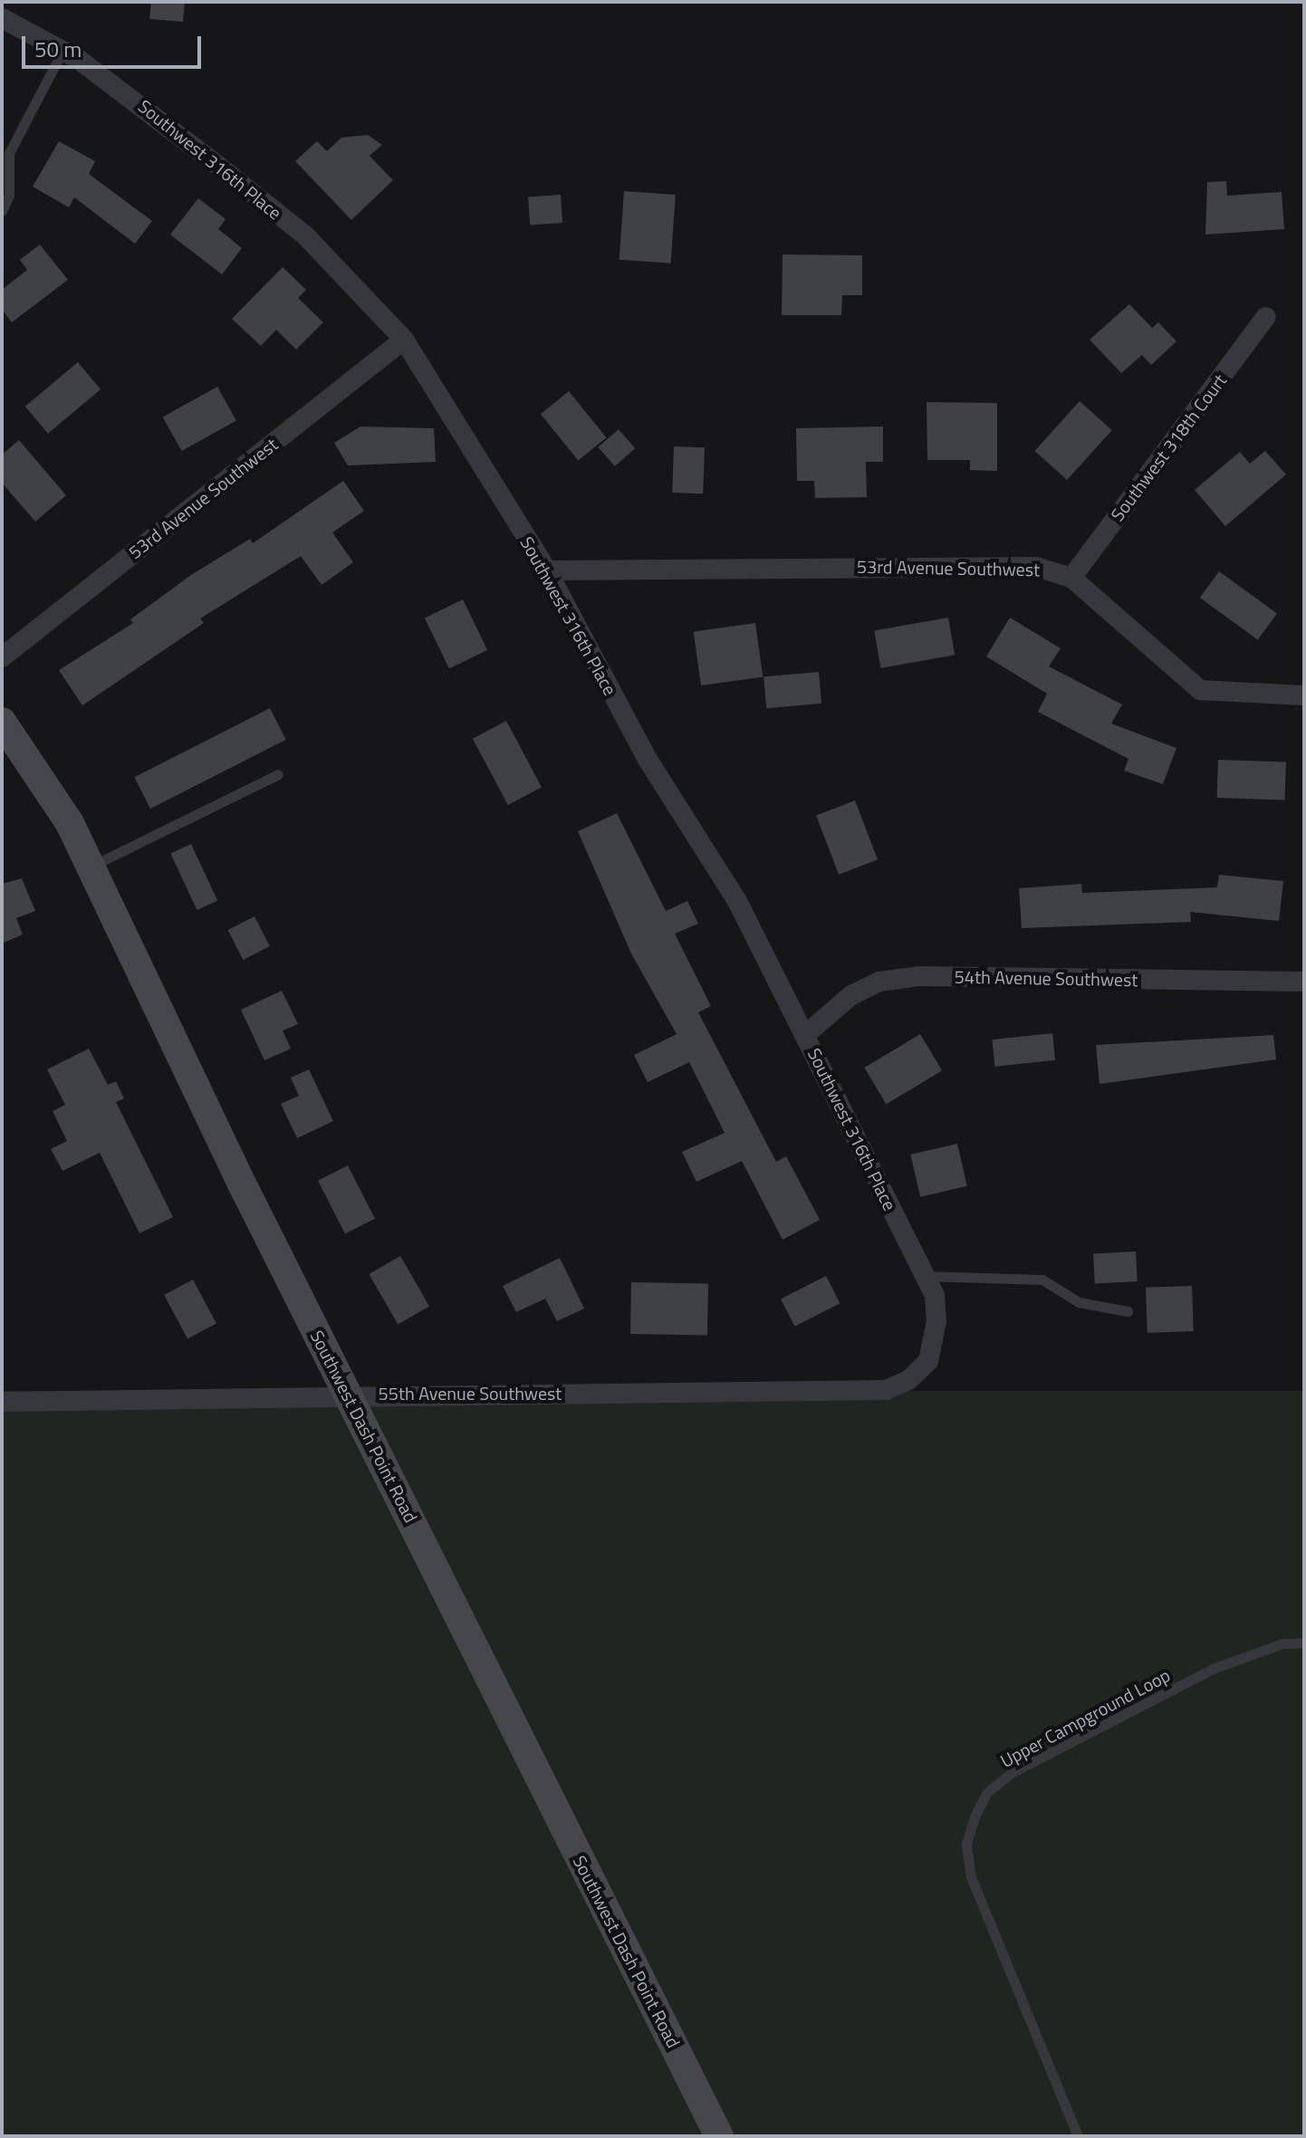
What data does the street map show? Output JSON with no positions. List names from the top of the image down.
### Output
{
  "streets": {
    "main road": ["Southwest Dash Point Road"],
    "street": [
      "Southwest 316th Place",
      "Southwest 318th Court",
      "53rd Avenue Southwest",
      "54th Avenue Southwest",
      "55th Avenue Southwest"
    ],
    "lane": ["Upper Campground Loop"]
  },
  "crossings": [
    ["Southwest 316th Place", "53rd Avenue Southwest"],
    ["Southwest 316th Place", "54th Avenue Southwest"],
    ["Southwest 316th Place", "55th Avenue Southwest"],
    ["Southwest 318th Court", "53rd Avenue Southwest"],
    ["55th Avenue Southwest", "Southwest Dash Point Road"]
  ],
  "scale_bar": "50 m"
}
